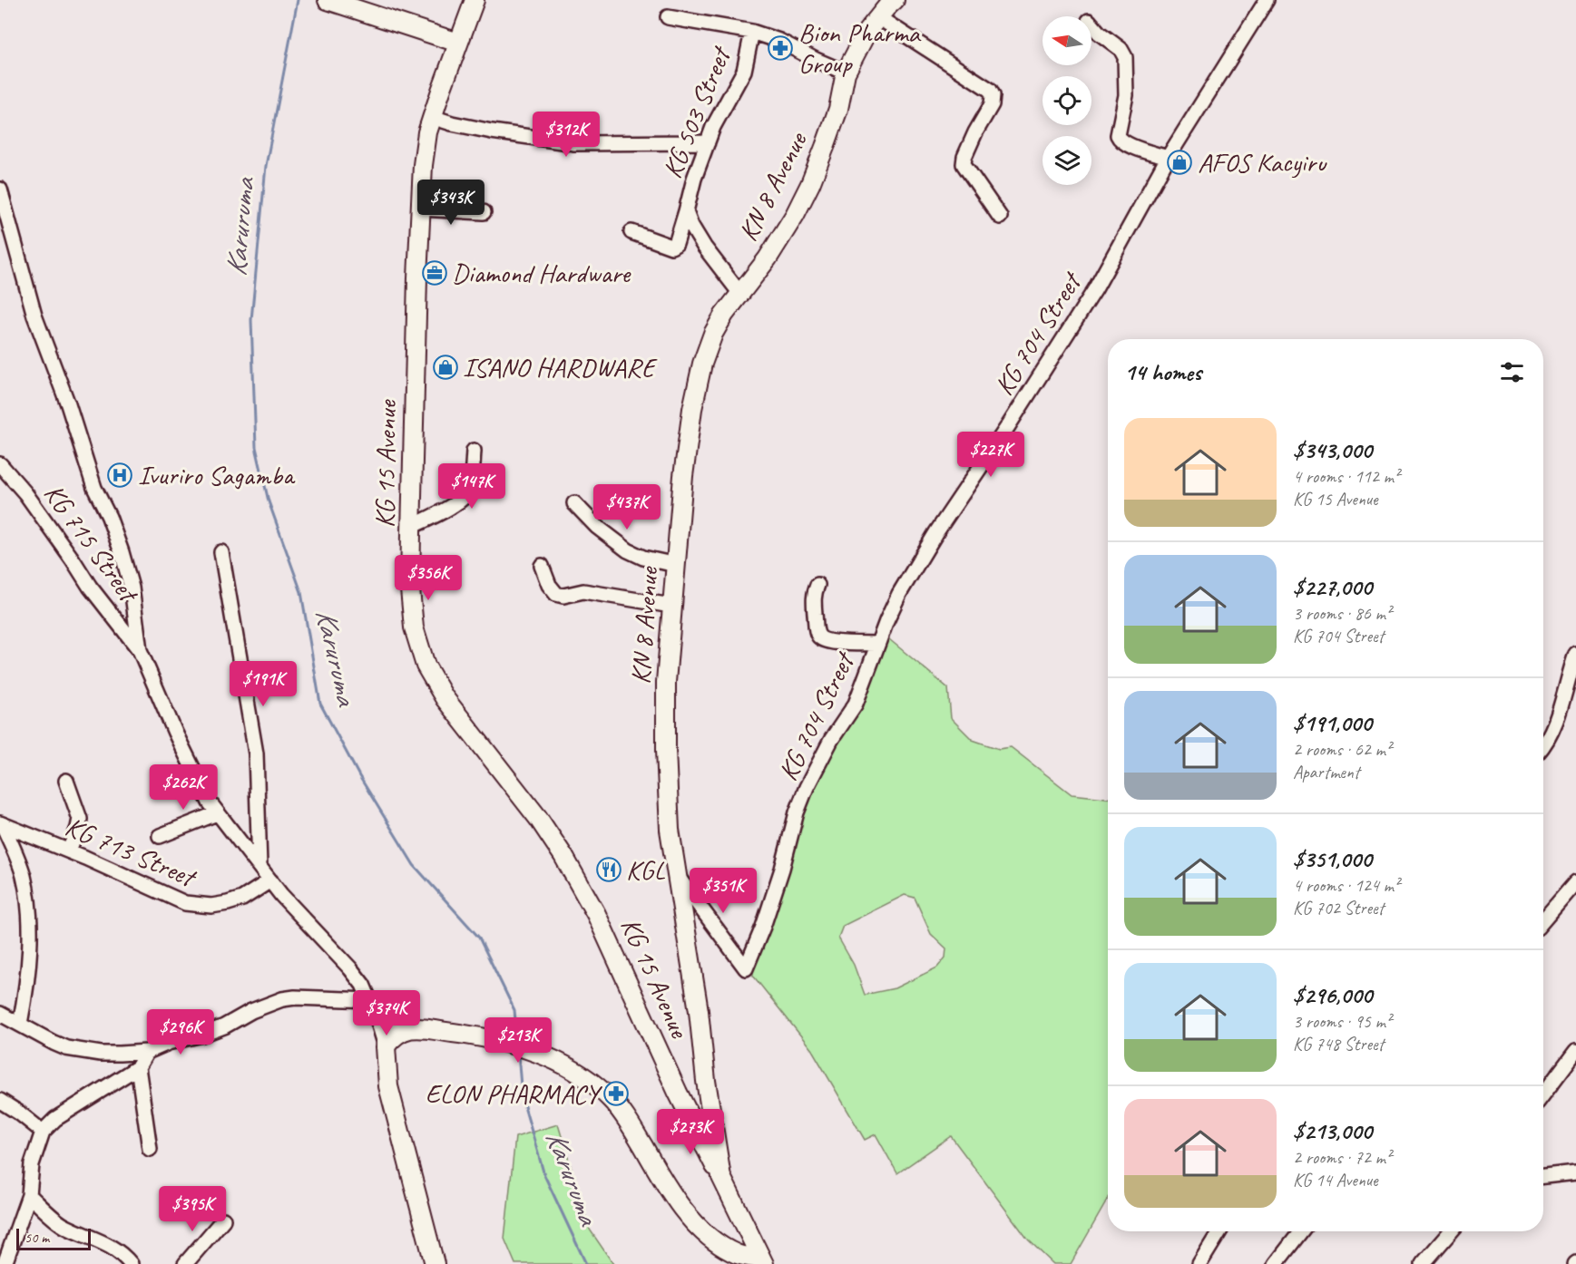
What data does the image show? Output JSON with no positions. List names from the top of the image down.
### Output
{
  "streets": {
    "main road": ["KN 8 Avenue", "KG 15 Avenue"],
    "street": [
      "KG 503 Street",
      "KG 704 Street",
      "KG 715 Street",
      "KG 713 Street"
    ]
  },
  "crossings": [
    ["KG 503 Street", "KN 8 Avenue"],
    ["KN 8 Avenue", "KG 704 Street"],
    ["KN 8 Avenue", "KG 15 Avenue"]
  ],
  "water": ["Karuruma"],
  "places": {
    "pharmacy": ["Bion Pharma Group", "ELON PHARMACY"],
    "shop": ["AFOS Kacyiru", "ISANO HARDWARE"],
    "office": ["Diamond Hardware"],
    "hospital": ["Ivuriro Sagamba"],
    "restaurant": ["KGL"]
  },
  "scale_bar": "50 m",
  "north": "left",
  "page": {
    "price": [
      "$312K",
      "$343K",
      "$227K",
      "$147K",
      "$437K",
      "$356K",
      "$191K",
      "$262K",
      "$351K",
      "$374K",
      "$296K",
      "$213K",
      "$273K",
      "$395K"
    ],
    "heading": "14 homes",
    "list": [
      {
        "name": "$343,000",
        "note": "4 rooms · 112 m² · KG 15 Avenue"
      },
      {
        "name": "$227,000",
        "note": "3 rooms · 86 m² · KG 704 Street"
      },
      {
        "name": "$191,000",
        "note": "2 rooms · 62 m² · Apartment"
      },
      {
        "name": "$351,000",
        "note": "4 rooms · 124 m² · KG 702 Street"
      },
      {
        "name": "$296,000",
        "note": "3 rooms · 95 m² · KG 748 Street"
      },
      {
        "name": "$213,000",
        "note": "2 rooms · 72 m² · KG 14 Avenue"
      }
    ],
    "scale": "50 m"
  }
}
